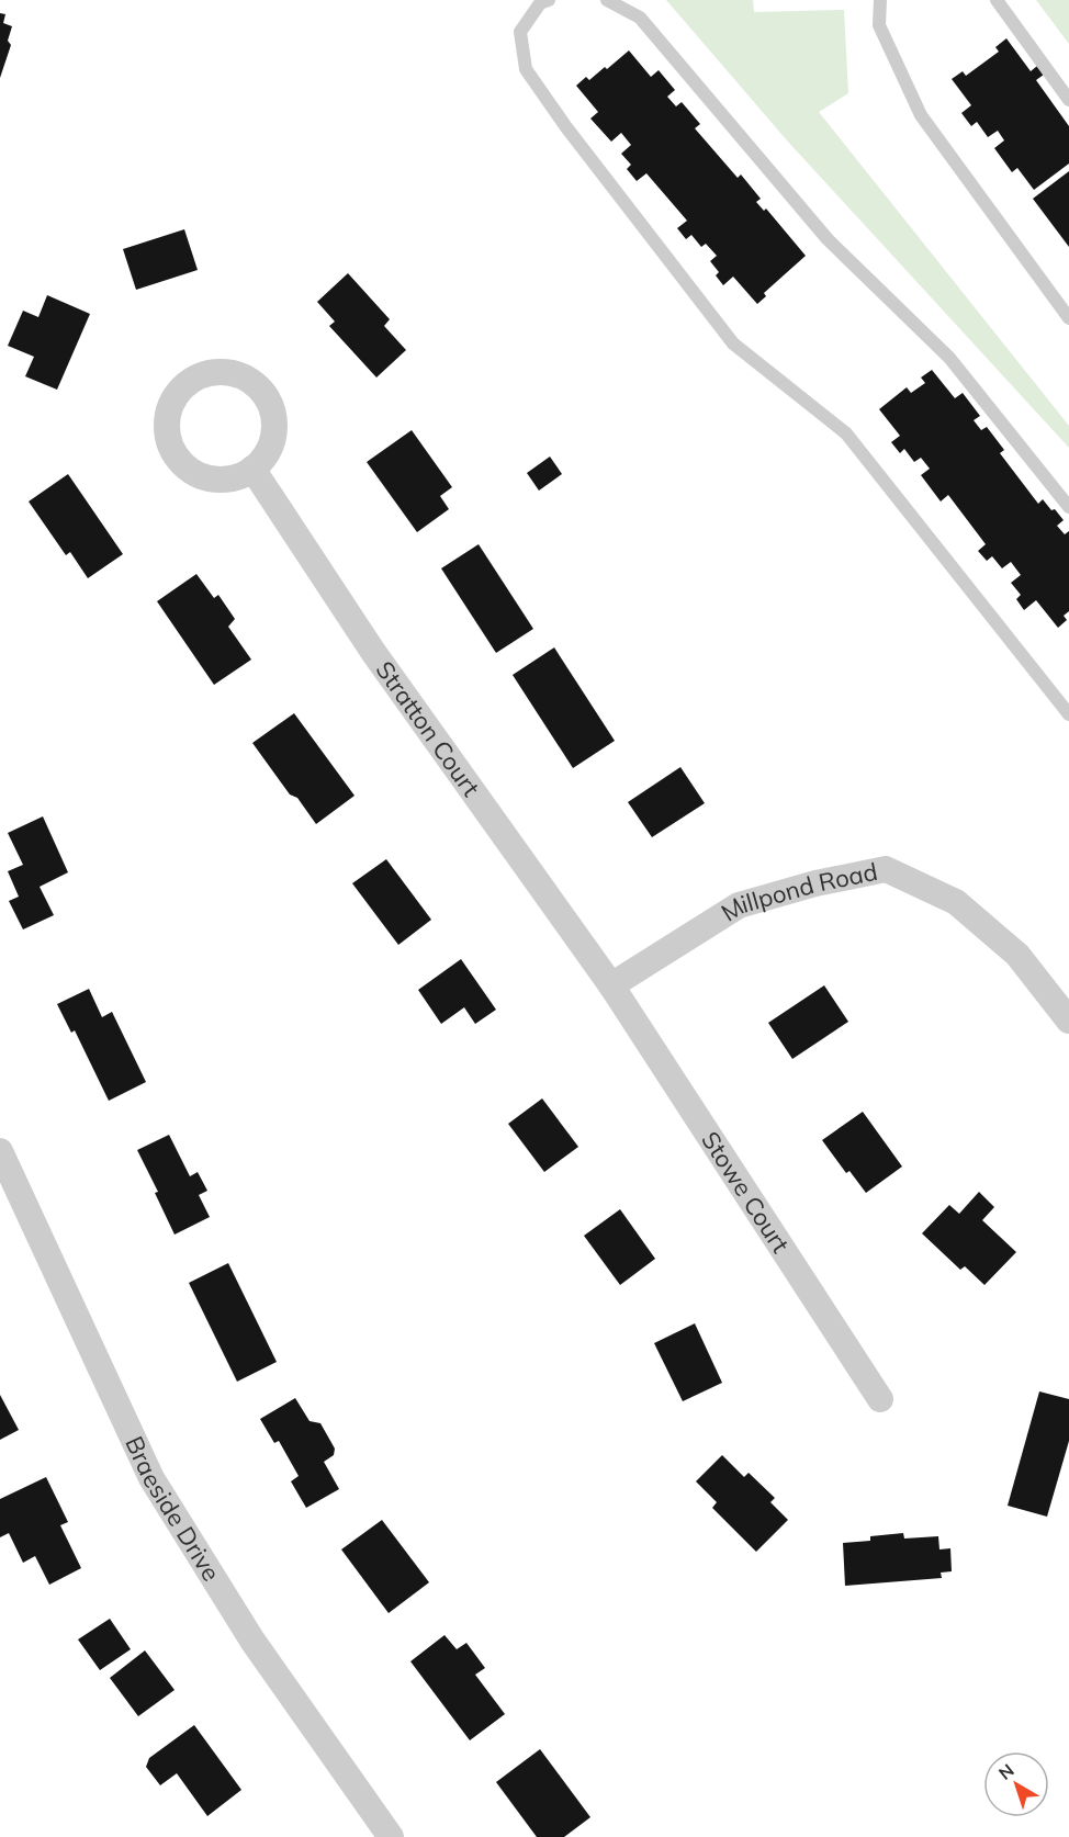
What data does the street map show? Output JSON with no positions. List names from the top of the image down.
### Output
{
  "streets": {
    "street": [
      "Stratton Court",
      "Millpond Road",
      "Stowe Court",
      "Braeside Drive"
    ]
  },
  "crossings": [
    ["Stratton Court", "Millpond Road"],
    ["Stratton Court", "Stowe Court"],
    ["Millpond Road", "Stowe Court"]
  ],
  "north": "top left"
}
